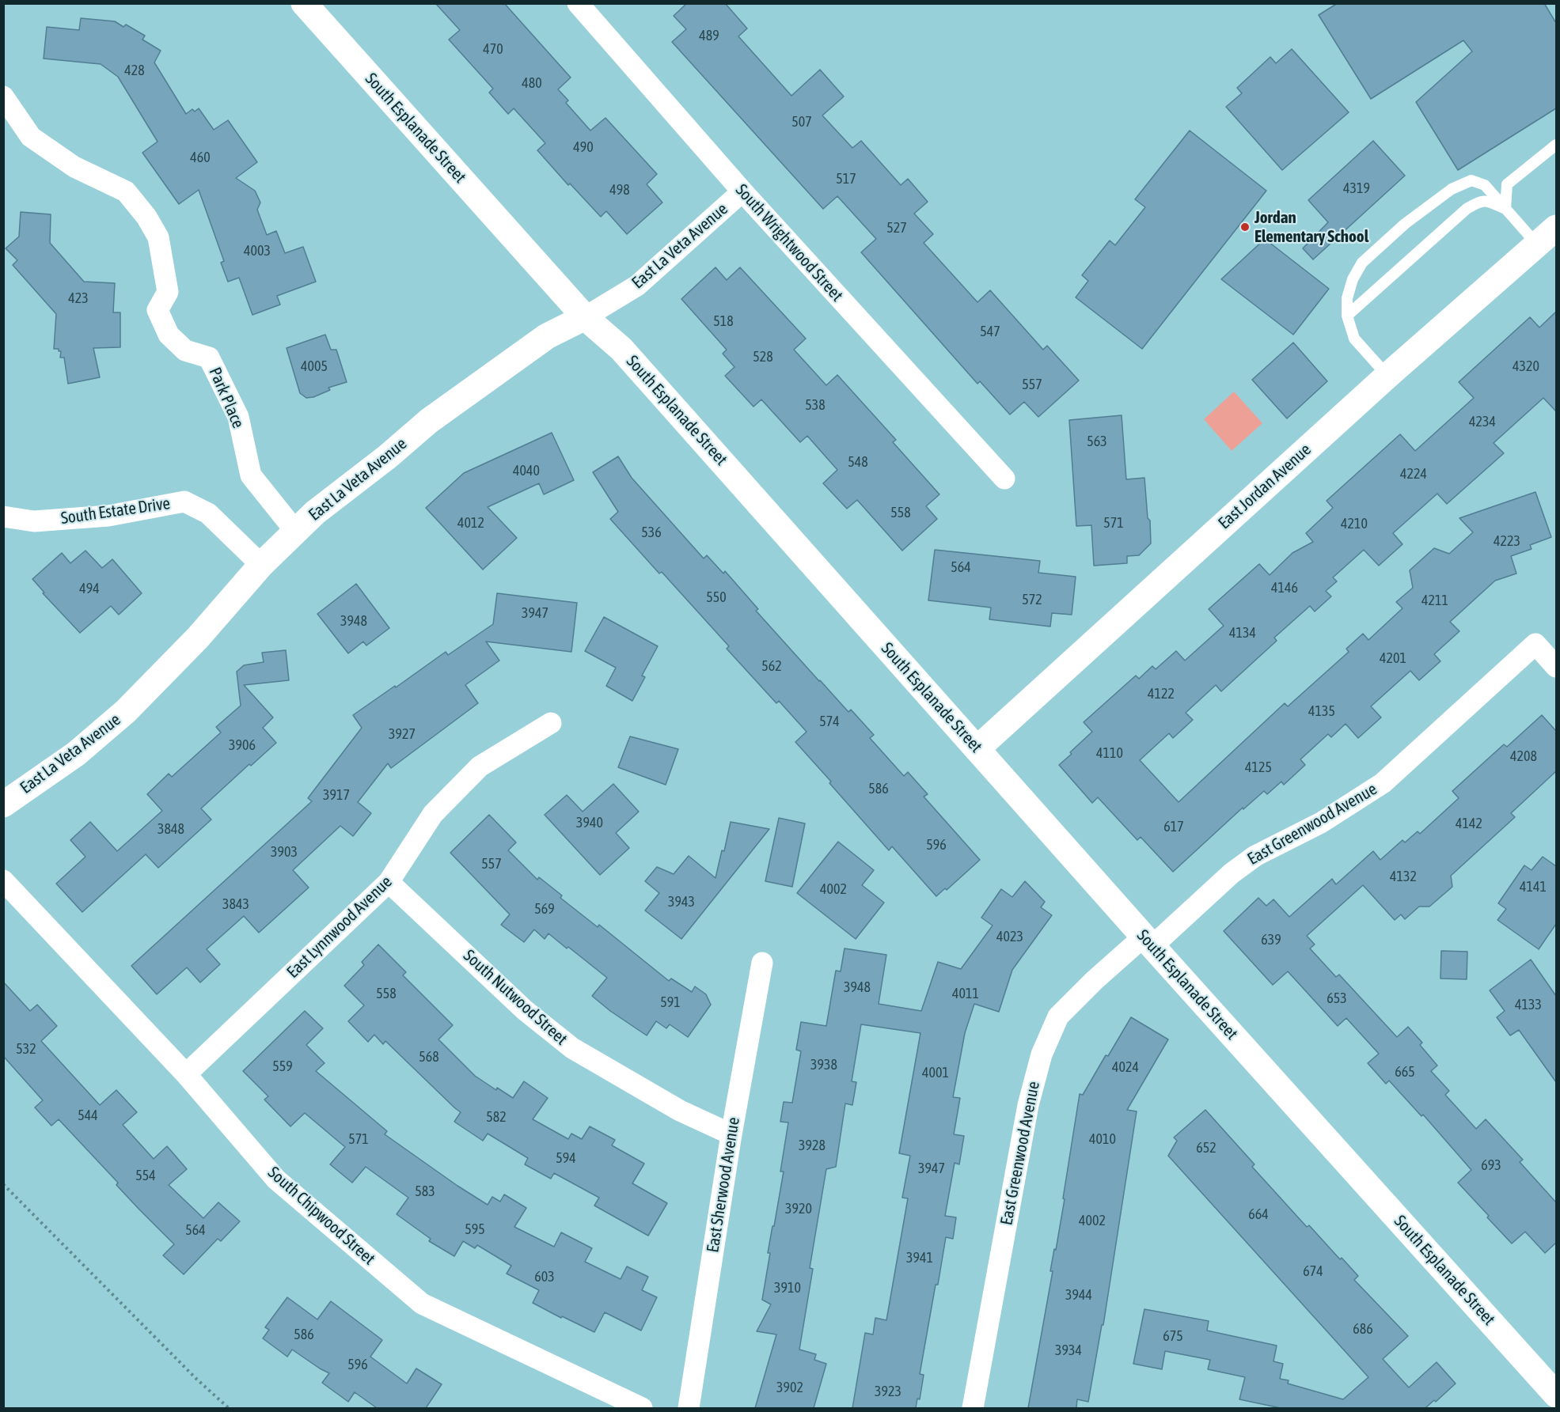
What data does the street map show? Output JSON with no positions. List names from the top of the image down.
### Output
{
  "streets": {
    "main road": ["South Esplanade Street", "East La Veta Avenue", "East Jordan Avenue"],
    "street": [
      "South Wrightwood Street",
      "Park Place",
      "South Estate Drive",
      "East Greenwood Avenue",
      "East Lynnwood Avenue",
      "South Nutwood Street",
      "East Sherwood Avenue",
      "South Chipwood Street"
    ]
  },
  "crossings": [
    ["South Esplanade Street", "East La Veta Avenue"],
    ["South Esplanade Street", "East Jordan Avenue"],
    ["South Esplanade Street", "East Greenwood Avenue"],
    ["South Wrightwood Street", "East La Veta Avenue"],
    ["East La Veta Avenue", "Park Place"],
    ["East La Veta Avenue", "South Estate Drive"],
    ["East Lynnwood Avenue", "South Nutwood Street"],
    ["East Lynnwood Avenue", "South Chipwood Street"],
    ["South Nutwood Street", "East Sherwood Avenue"]
  ],
  "places": ["Jordan Elementary School"],
  "house_numbers": [
    "489",
    "470",
    "428",
    "480",
    "507",
    "490",
    "460",
    "517",
    "4319",
    "498",
    "527",
    "4003",
    "423",
    "518",
    "547",
    "528",
    "4005",
    "4320",
    "557",
    "538",
    "4234",
    "563",
    "548",
    "4040",
    "4224",
    "558",
    "4012",
    "571",
    "4210",
    "536",
    "4223",
    "564",
    "4146",
    "494",
    "550",
    "572",
    "4211",
    "3947",
    "3948",
    "4134",
    "4201",
    "562",
    "4122",
    "4135",
    "574",
    "3927",
    "3906",
    "4110",
    "4208",
    "4125",
    "586",
    "3917",
    "3940",
    "4142",
    "617",
    "3848",
    "596",
    "3903",
    "557",
    "4132",
    "4141",
    "4002",
    "3943",
    "3843",
    "569",
    "4023",
    "639",
    "3948",
    "558",
    "4011",
    "653",
    "591",
    "4133",
    "532",
    "568",
    "3938",
    "559",
    "4024",
    "665",
    "4001",
    "544",
    "582",
    "571",
    "4010",
    "3928",
    "652",
    "594",
    "693",
    "3947",
    "554",
    "583",
    "3920",
    "664",
    "4002",
    "595",
    "564",
    "3941",
    "674",
    "603",
    "3910",
    "3944",
    "686",
    "586",
    "675",
    "3934",
    "596",
    "3902",
    "3923"
  ]
}
